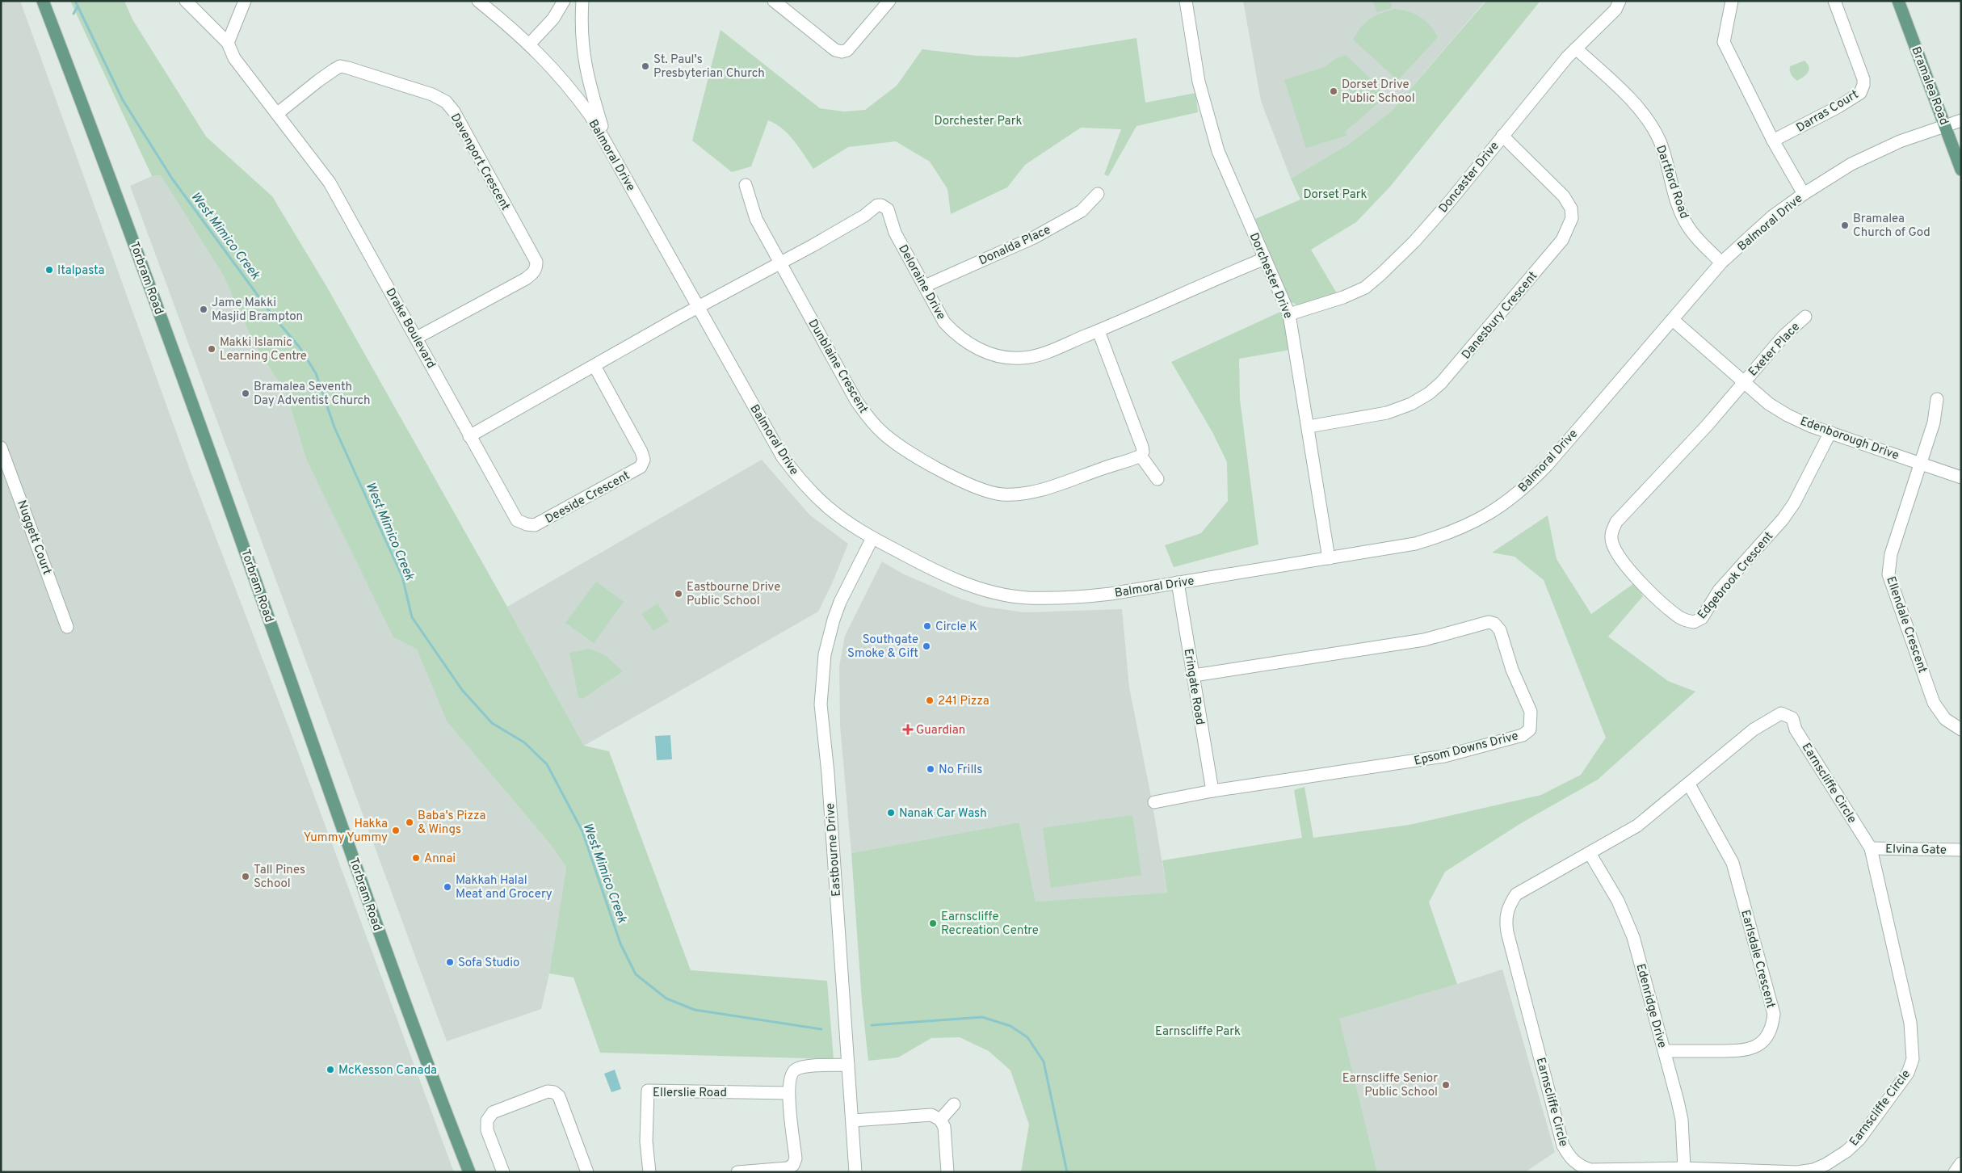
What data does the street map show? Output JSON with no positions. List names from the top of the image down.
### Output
{
  "streets": {
    "main road": ["Bramalea Road", "Torbram Road"],
    "street": [
      "Darras Court",
      "Balmoral Drive",
      "Davenport Crescent",
      "Doncaster Drive",
      "Dartford Road",
      "Donalda Place",
      "Dorchester Drive",
      "Deloraine Drive",
      "Danesbury Crescent",
      "Drake Boulevard",
      "Exeter Place",
      "Dunblaine Crescent",
      "Edenborough Drive",
      "Deeside Crescent",
      "Nuggett Court",
      "Edgebrook Crescent",
      "Ellendale Crescent",
      "Eringate Road",
      "Epsom Downs Drive",
      "Earnscliffe Circle",
      "Elvina Gate",
      "Eastbourne Drive",
      "Earlsdale Crescent",
      "Edenridge Drive",
      "Ellerslie Road"
    ]
  },
  "crossings": [
    ["Bramalea Road", "Balmoral Drive"],
    ["Balmoral Drive", "Dartford Road"],
    ["Balmoral Drive", "Dorchester Drive"],
    ["Balmoral Drive", "Deloraine Drive"],
    ["Balmoral Drive", "Edenborough Drive"],
    ["Balmoral Drive", "Eringate Road"],
    ["Balmoral Drive", "Eastbourne Drive"],
    ["Davenport Crescent", "Drake Boulevard"],
    ["Doncaster Drive", "Dartford Road"],
    ["Doncaster Drive", "Dorchester Drive"],
    ["Doncaster Drive", "Danesbury Crescent"],
    ["Donalda Place", "Deloraine Drive"],
    ["Dorchester Drive", "Deloraine Drive"],
    ["Dorchester Drive", "Danesbury Crescent"],
    ["Deloraine Drive", "Dunblaine Crescent"],
    ["Drake Boulevard", "Deeside Crescent"],
    ["Exeter Place", "Edenborough Drive"],
    ["Exeter Place", "Edgebrook Crescent"],
    ["Edenborough Drive", "Edgebrook Crescent"],
    ["Edenborough Drive", "Ellendale Crescent"],
    ["Eringate Road", "Epsom Downs Drive"],
    ["Earnscliffe Circle", "Elvina Gate"],
    ["Earnscliffe Circle", "Earlsdale Crescent"],
    ["Earnscliffe Circle", "Edenridge Drive"],
    ["Earlsdale Crescent", "Edenridge Drive"]
  ],
  "water": ["West Mimico Creek"],
  "parks": ["Dorchester Park", "Dorset Park", "Earnscliffe Park"],
  "places": {
    "other": [
      "St. Paul's Presbyterian Church",
      "Dorset Drive Public School",
      "Bramalea Church of God",
      "Italpasta",
      "Jame Makki Masjid Brampton",
      "Makki Islamic Learning Centre",
      "Bramalea Seventh Day Adventist Church",
      "Eastbourne Drive Public School",
      "Circle K",
      "Southgate Smoke & Gift",
      "241 Pizza",
      "No Frills",
      "Nanak Car Wash",
      "Baba's Pizza & Wings",
      "Hakka Yummy Yummy",
      "Annai",
      "Tall Pines School",
      "Makkah Halal Meat and Grocery",
      "Earnscliffe Recreation Centre",
      "Sofa Studio",
      "McKesson Canada",
      "Earnscliffe Senior Public School"
    ],
    "health": ["Guardian"]
  }
}
